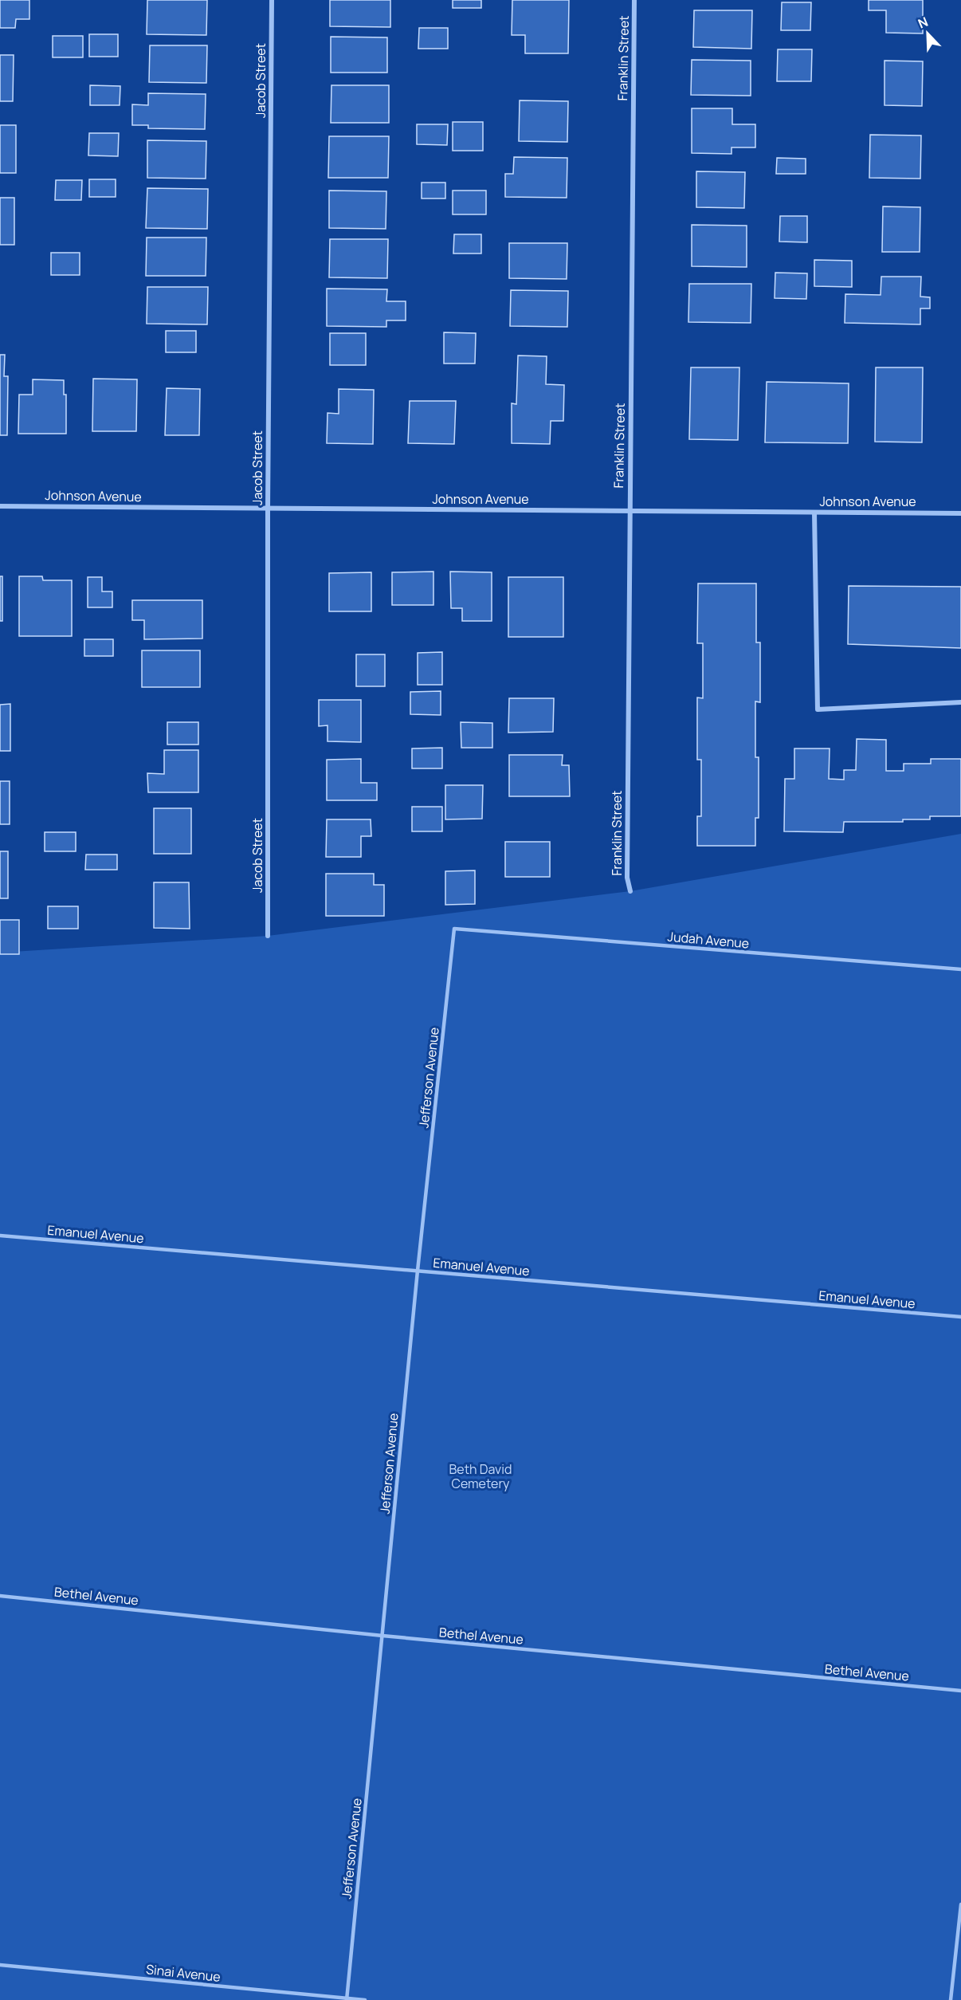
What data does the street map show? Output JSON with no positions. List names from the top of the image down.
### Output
{
  "streets": {
    "street": ["Franklin Street", "Jacob Street", "Johnson Avenue"],
    "lane": [
      "Judah Avenue",
      "Jefferson Avenue",
      "Emanuel Avenue",
      "Bethel Avenue",
      "Sinai Avenue"
    ]
  },
  "crossings": [
    ["Franklin Street", "Johnson Avenue"],
    ["Jacob Street", "Johnson Avenue"],
    ["Judah Avenue", "Jefferson Avenue"],
    ["Jefferson Avenue", "Emanuel Avenue"],
    ["Jefferson Avenue", "Bethel Avenue"],
    ["Jefferson Avenue", "Sinai Avenue"]
  ],
  "parks": ["Beth David Cemetery"],
  "north": "top left"
}
